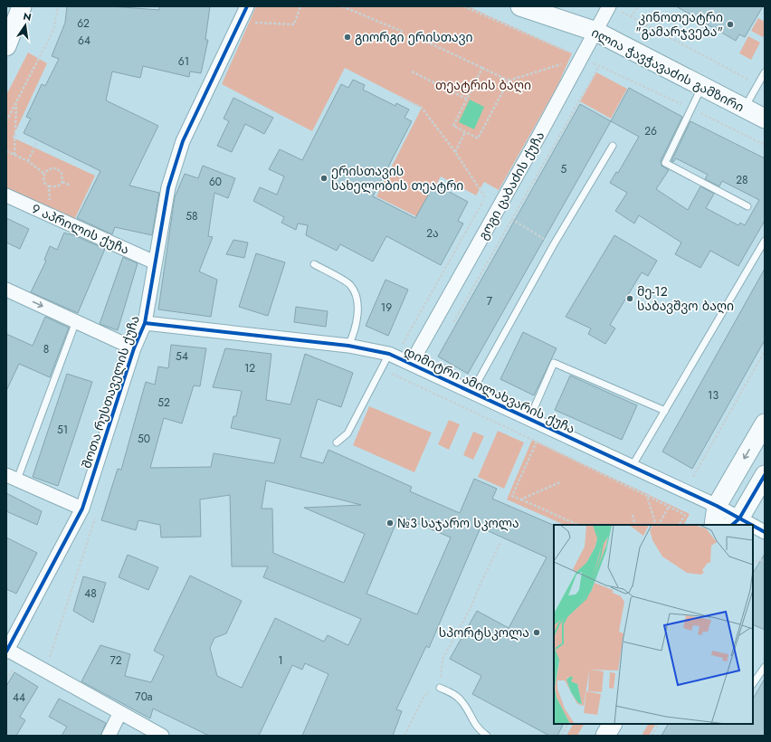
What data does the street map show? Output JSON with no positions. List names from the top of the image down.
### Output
{
  "streets": {
    "main road": ["ილია ჭავჭავაძის გამზირი"],
    "street": [
      "გოგი ცაბაძის ქუჩა",
      "9 აპრილის ქუჩა",
      "დიმიტრი ამილახვარის ქუჩა",
      "შოთა რუსთაველის ქუჩა"
    ]
  },
  "crossings": [
    ["ილია ჭავჭავაძის გამზირი", "გოგი ცაბაძის ქუჩა"],
    ["გოგი ცაბაძის ქუჩა", "დიმიტრი ამილახვარის ქუჩა"],
    ["9 აპრილის ქუჩა", "შოთა რუსთაველის ქუჩა"],
    ["დიმიტრი ამილახვარის ქუჩა", "შოთა რუსთაველის ქუჩა"]
  ],
  "parks": ["თეატრის ბაღი"],
  "places": [
    "კინოთეატრი \"გამარჯვება\"",
    "გიორგი ერისთავი",
    "ერისთავის სახელობის თეატრი",
    "მე-12 საბავშვო ბაღი",
    "№3 საჯარო სკოლა",
    "სპორტსკოლა"
  ],
  "house_numbers": [
    "62",
    "64",
    "61",
    "26",
    "5",
    "28",
    "60",
    "58",
    "2ა",
    "7",
    "19",
    "8",
    "54",
    "12",
    "13",
    "52",
    "51",
    "50",
    "48",
    "72",
    "1",
    "70a",
    "44"
  ],
  "north": "top"
}
